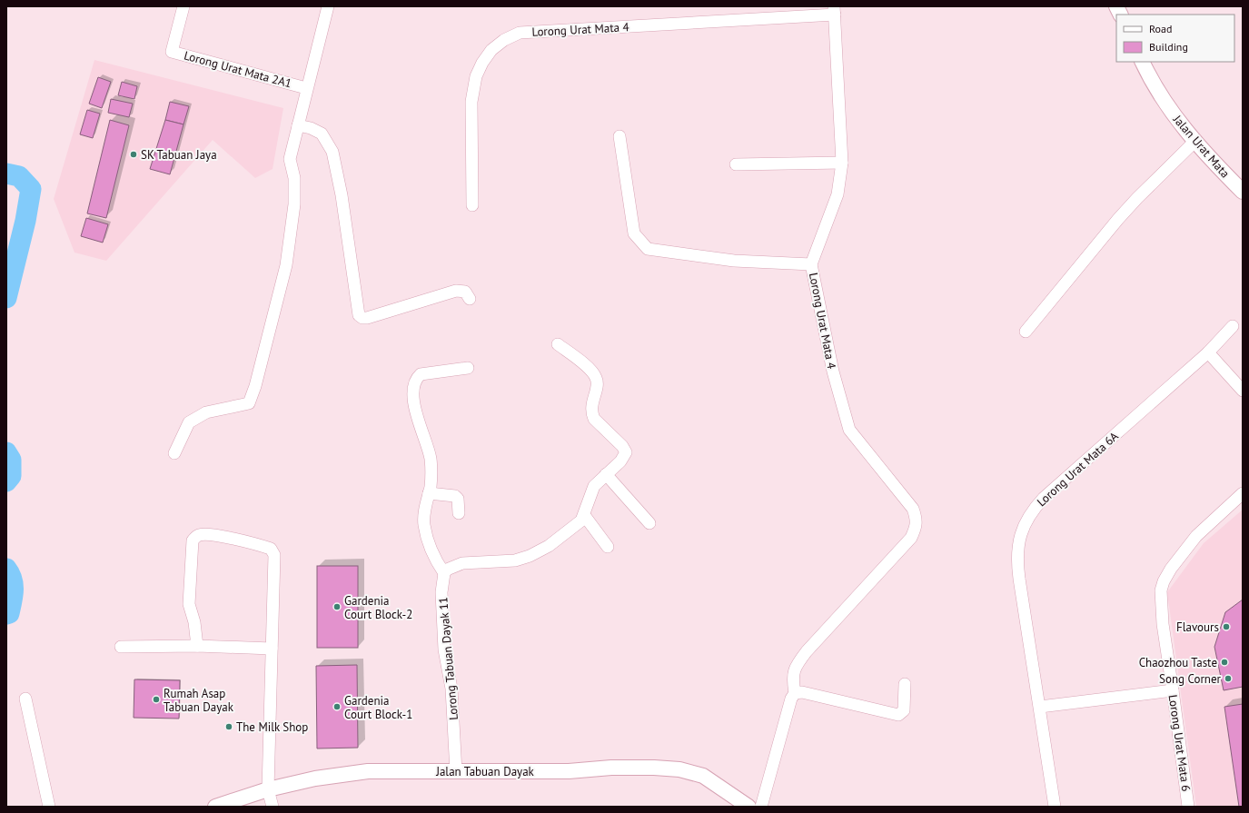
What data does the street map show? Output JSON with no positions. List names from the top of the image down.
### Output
{
  "streets": {
    "street": [
      "Lorong Urat Mata 4",
      "Lorong Urat Mata 2A1",
      "Jalan Urat Mata",
      "Lorong Urat Mata 6A",
      "Lorong Tabuan Dayak 11",
      "Lorong Urat Mata 6",
      "Jalan Tabuan Dayak"
    ]
  },
  "crossings": [
    ["Lorong Tabuan Dayak 11", "Jalan Tabuan Dayak"]
  ],
  "places": [
    "SK Tabuan Jaya",
    "Gardenia Court Block-2",
    "Flavours",
    "Chaozhou Taste",
    "Song Corner",
    "Rumah Asap Tabuan Dayak",
    "Gardenia Court Block-1",
    "The Milk Shop"
  ],
  "legend": ["Road", "Building"]
}
